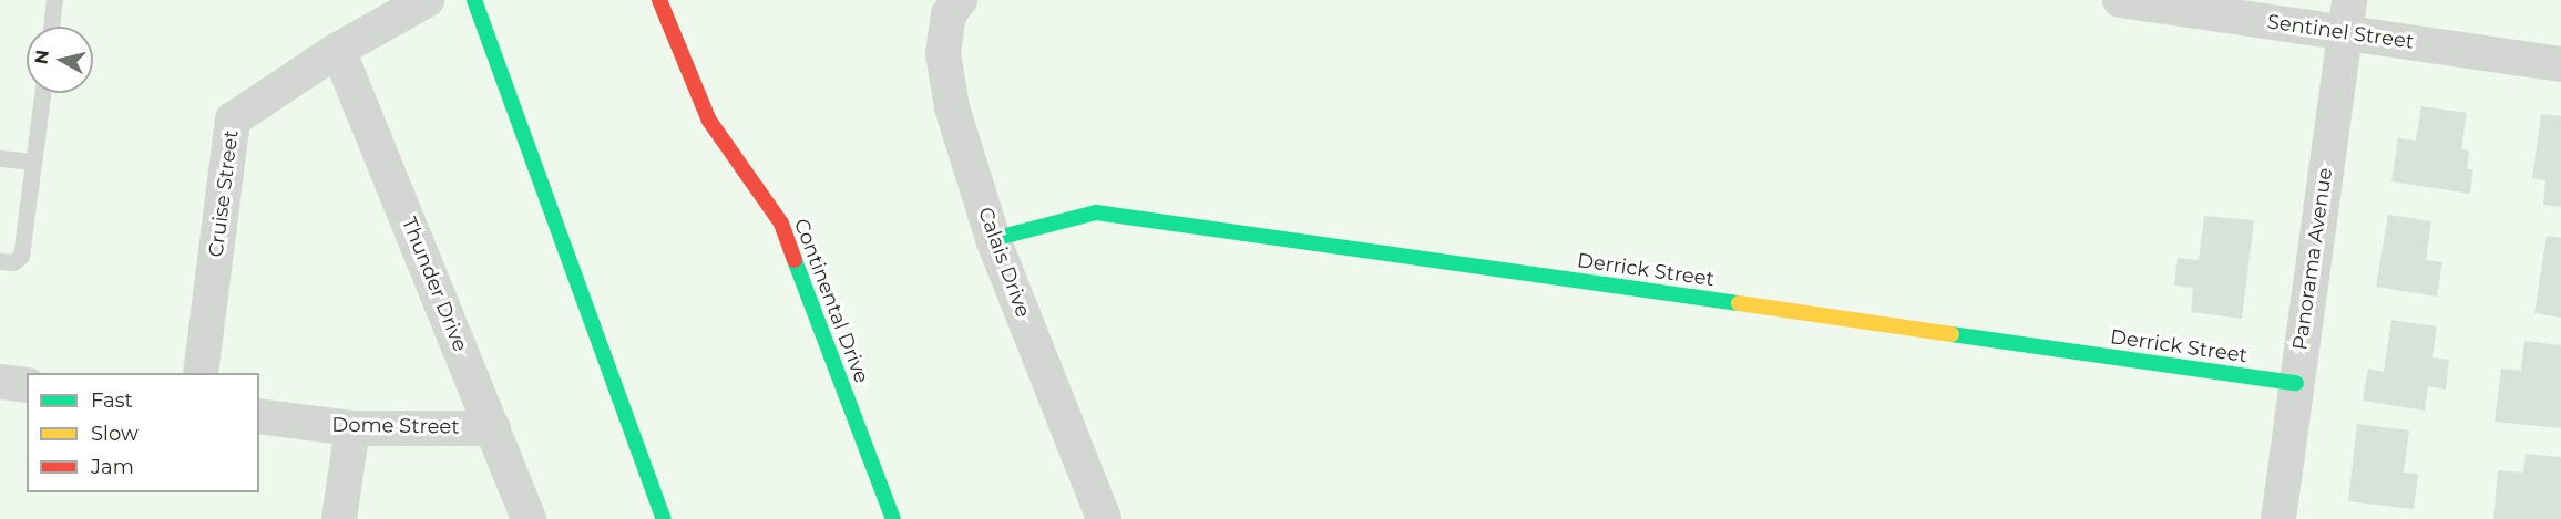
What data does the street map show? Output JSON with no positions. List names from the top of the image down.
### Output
{
  "streets": {
    "street": [
      "Sentinel Street",
      "Cruise Street",
      "Panorama Avenue",
      "Calais Drive",
      "Derrick Street",
      "Thunder Drive",
      "Continental Drive",
      "Dome Street"
    ]
  },
  "crossings": [
    ["Sentinel Street", "Panorama Avenue"],
    ["Cruise Street", "Thunder Drive"],
    ["Panorama Avenue", "Derrick Street"],
    ["Calais Drive", "Derrick Street"],
    ["Thunder Drive", "Dome Street"]
  ],
  "legend": ["Fast", "Slow", "Jam"],
  "north": "left"
}
